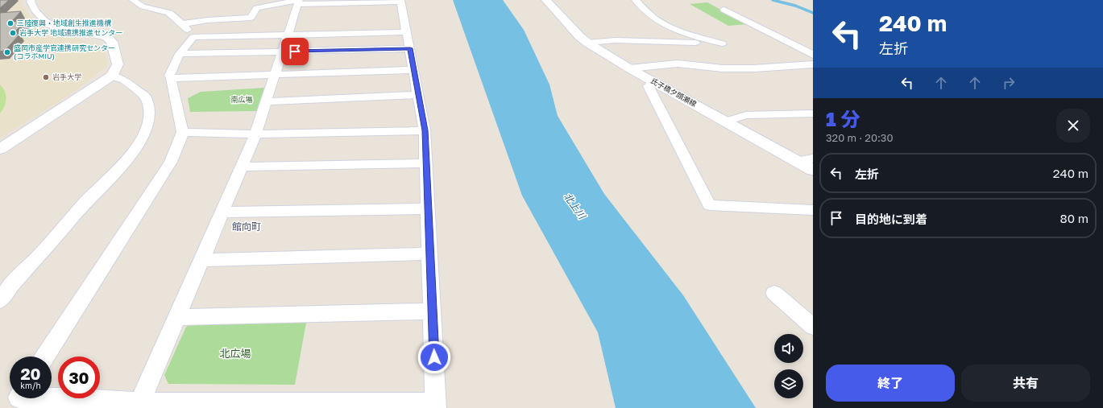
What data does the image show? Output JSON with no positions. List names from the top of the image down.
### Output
{
  "streets": {
    "main road": ["氏子橋夕顔瀬線"]
  },
  "districts": ["館向町"],
  "water": ["北上川"],
  "parks": ["南広場", "北広場"],
  "places": [
    "三陸復興・地域創生推進機構",
    "岩手大学 地域連携推進センター",
    "盛岡市産学官連携研究センター (コラボMIU)",
    "岩手大学"
  ],
  "page": {
    "turn": ["240 m", "左折"],
    "heading": ["1 分", "320 m · 20:30"],
    "list": [
      {
        "name": "左折",
        "value": "240 m"
      },
      {
        "name": "目的地に到着",
        "value": "80 m"
      }
    ],
    "speed": "20 km/h",
    "limit": "30",
    "buttons": ["終了", "共有"]
  }
}
